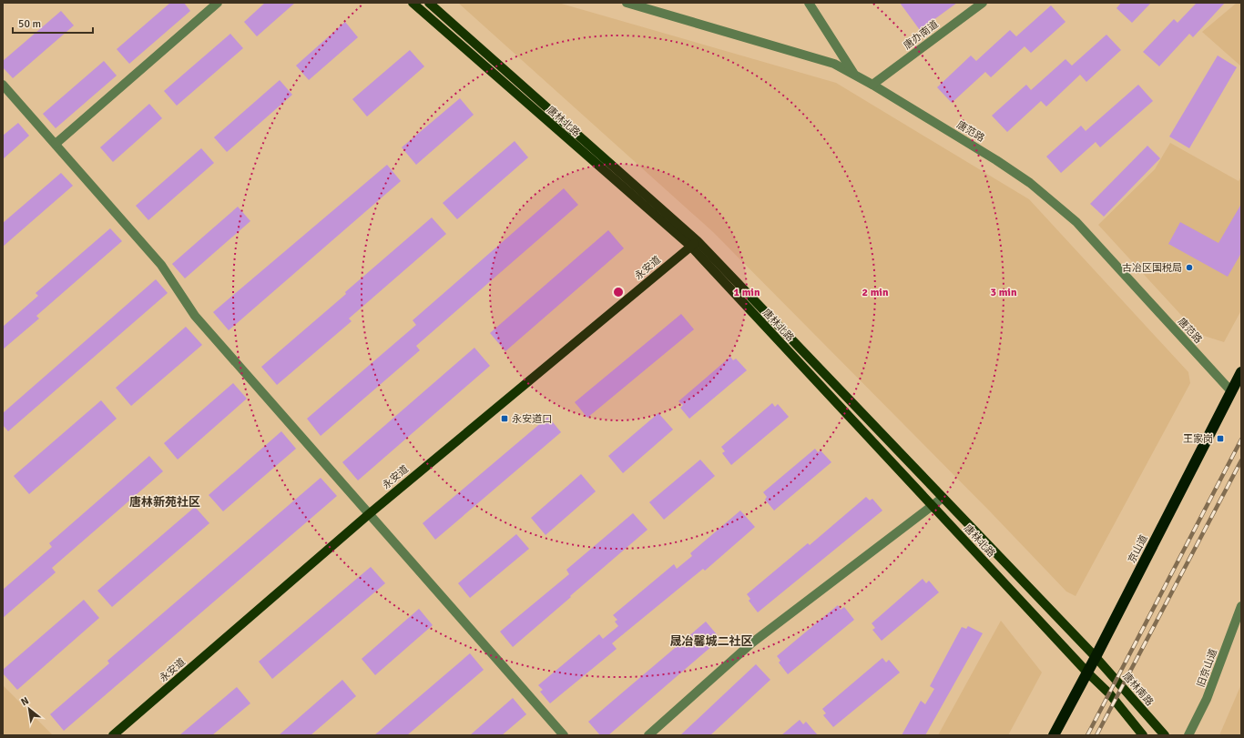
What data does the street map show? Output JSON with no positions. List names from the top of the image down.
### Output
{
  "streets": {
    "highway": ["京山道"],
    "main road": ["唐林北路", "永安道", "唐林南路"],
    "street": ["唐办南道", "唐范路", "旧京山道"]
  },
  "crossings": [
    ["唐办南道", "唐范路"],
    ["唐林北路", "永安道"],
    ["唐林北路", "京山道"],
    ["唐林北路", "唐林南路"],
    ["唐范路", "京山道"],
    ["京山道", "唐林南路"]
  ],
  "districts": ["唐林新苑社区", "晟冶馨城二社区"],
  "places": {
    "other": ["古冶区国税局"],
    "transit": ["永安道口", "王家岗"]
  },
  "scale_bar": "50 m",
  "north": "top left",
  "rings": ["1 min", "2 min", "3 min"]
}
